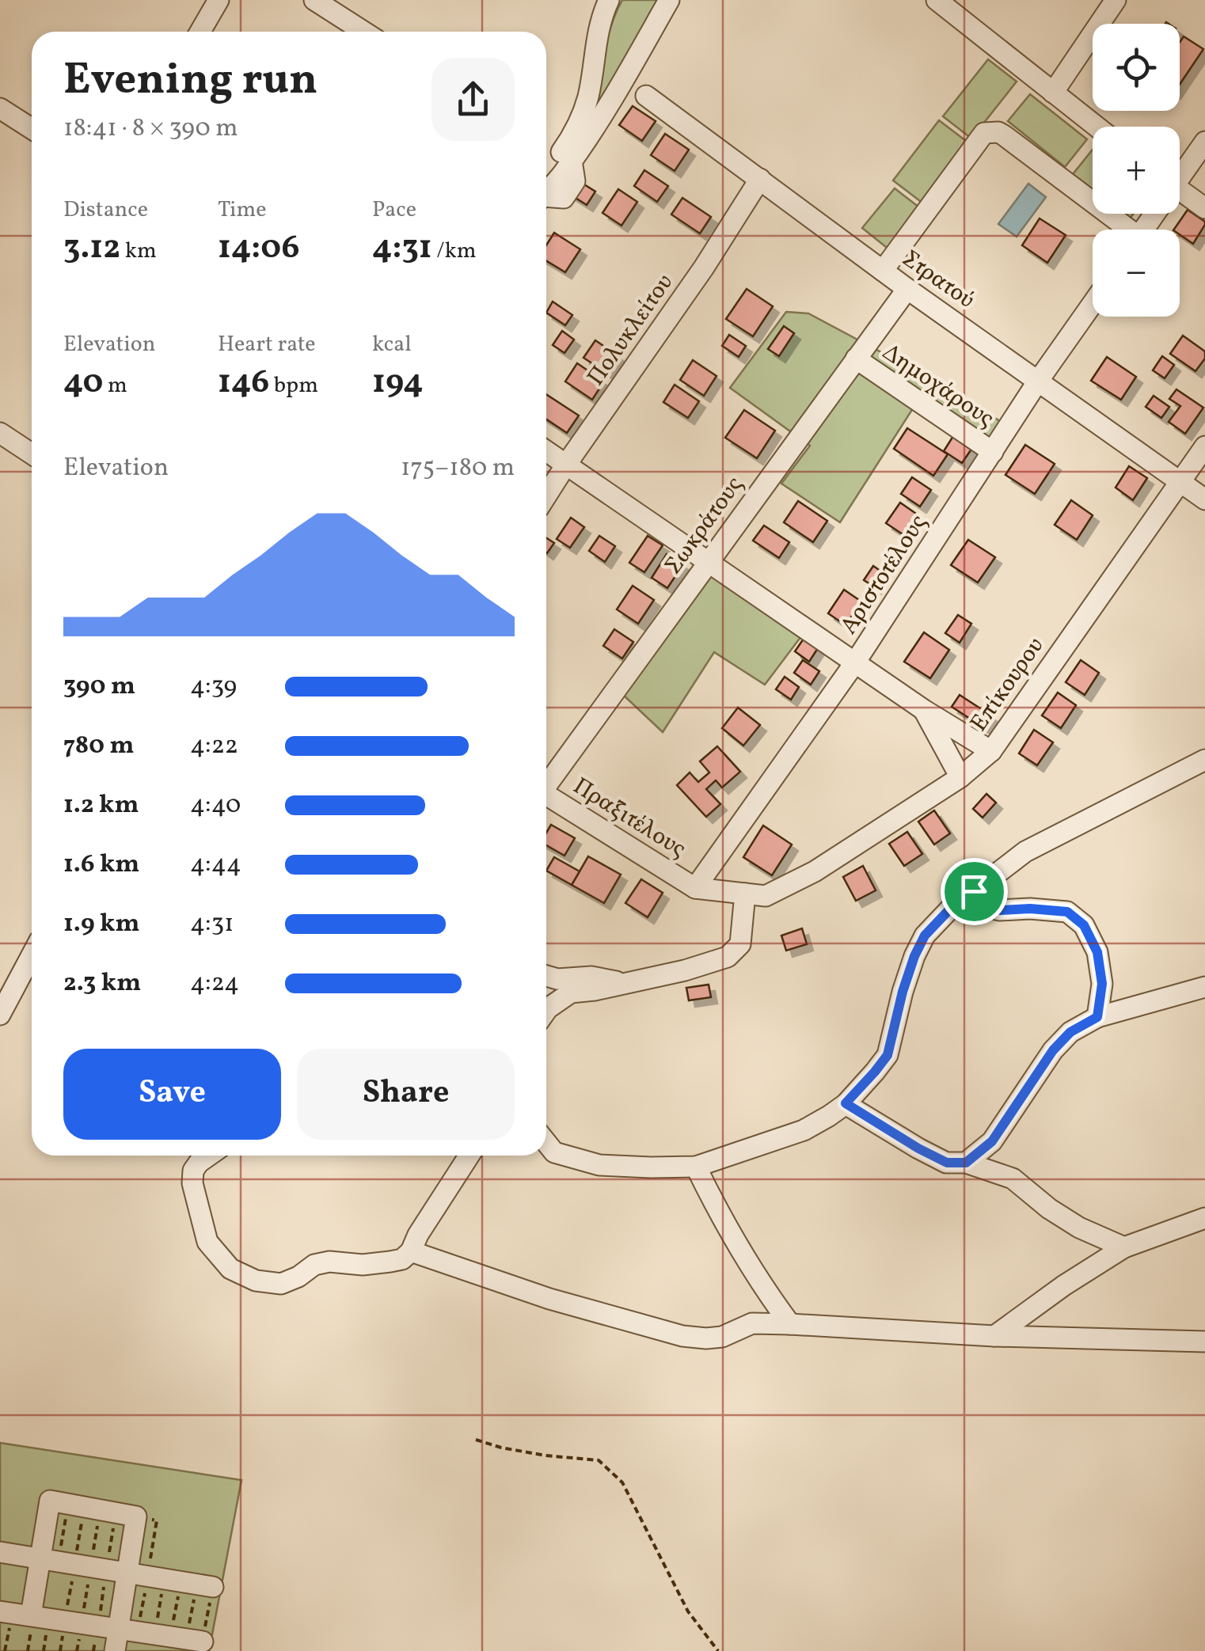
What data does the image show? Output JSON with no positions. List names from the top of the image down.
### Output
{
  "streets": {
    "street": [
      "Στρατού",
      "Πολυκλείτου",
      "Δημοχάρους",
      "Σωκράτους",
      "Αριστοτέλους",
      "Επίκουρου",
      "Πραξιτέλους"
    ]
  },
  "crossings": [
    ["Στρατού", "Πολυκλείτου"],
    ["Στρατού", "Σωκράτους"],
    ["Στρατού", "Αριστοτέλους"],
    ["Στρατού", "Επίκουρου"],
    ["Δημοχάρους", "Σωκράτους"],
    ["Δημοχάρους", "Αριστοτέλους"],
    ["Αριστοτέλους", "Επίκουρου"],
    ["Αριστοτέλους", "Πραξιτέλους"],
    ["Επίκουρου", "Πραξιτέλους"]
  ],
  "page": {
    "map_buttons": ["+", "−"],
    "heading": ["Evening run", "18:41 · 8 × 390 m"],
    "stats": [
      ["Distance", "3.12 km"],
      ["Time", "14:06"],
      ["Pace", "4:31 /km"],
      ["Elevation", "40 m"],
      ["Heart rate", "146 bpm"],
      ["kcal", "194"]
    ],
    "chart": ["Elevation", "175–180 m"],
    "list": [
      {
        "name": "390 m",
        "note": "4:39"
      },
      {
        "name": "780 m",
        "note": "4:22"
      },
      {
        "name": "1.2 km",
        "note": "4:40"
      },
      {
        "name": "1.6 km",
        "note": "4:44"
      },
      {
        "name": "1.9 km",
        "note": "4:31"
      },
      {
        "name": "2.3 km",
        "note": "4:24"
      }
    ],
    "buttons": ["Save", "Share"]
  }
}
